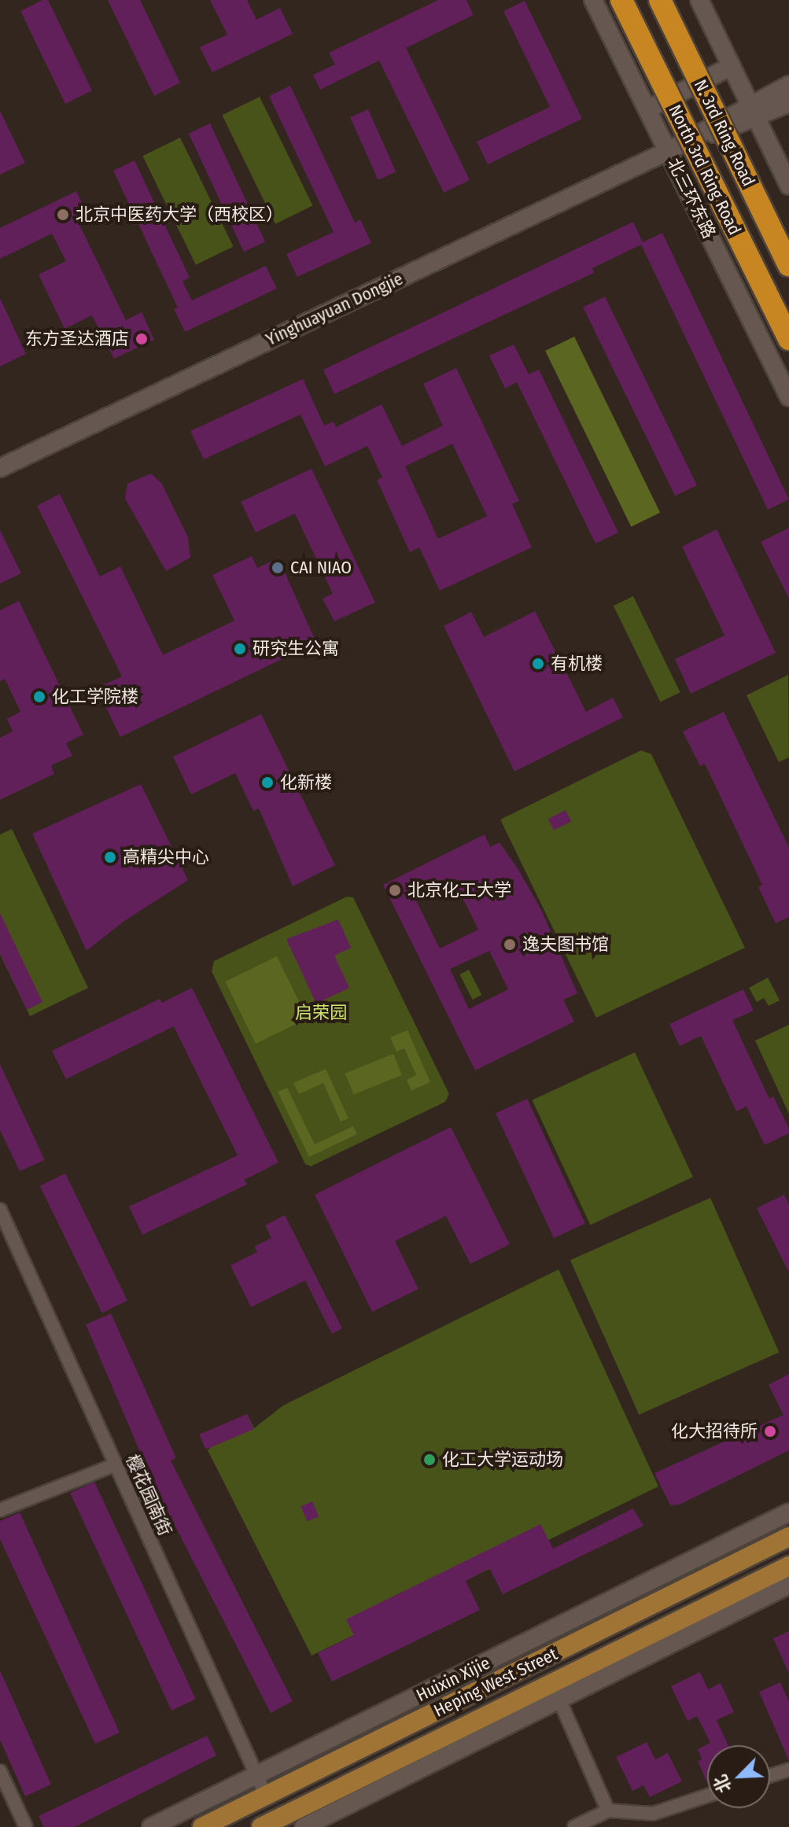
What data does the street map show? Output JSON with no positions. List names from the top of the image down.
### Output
{
  "streets": {
    "highway": ["N. 3rd Ring Road", "North 3rd Ring Road"],
    "main road": ["Heping West Street"],
    "street": [
      "北三环东路",
      "Yinghuayuan Dongjie",
      "樱花园南街",
      "Huixin Xijie"
    ]
  },
  "crossings": [
    ["北三环东路", "Yinghuayuan Dongjie"],
    ["樱花园南街", "Huixin Xijie"],
    ["樱花园南街", "Heping West Street"]
  ],
  "parks": ["启荣园"],
  "places": [
    "北京中医药大学（西校区）",
    "东方圣达酒店",
    "CAI NIAO",
    "研究生公寓",
    "有机楼",
    "化工学院楼",
    "化新楼",
    "高精尖中心",
    "北京化工大学",
    "逸夫图书馆",
    "化大招待所",
    "化工大学运动场"
  ],
  "north": "bottom left"
}
